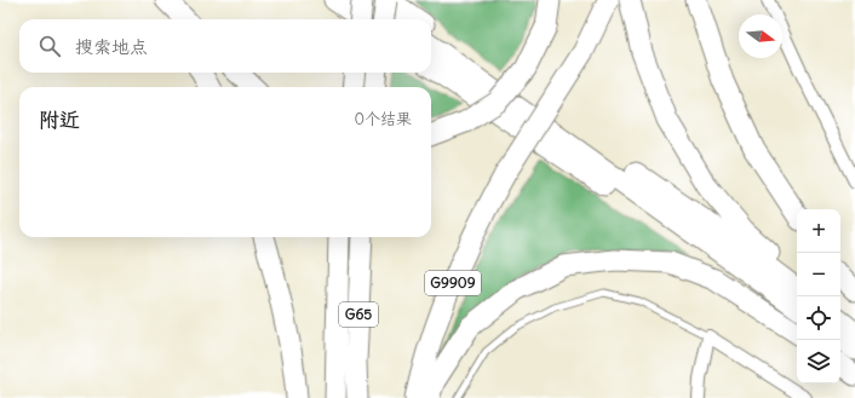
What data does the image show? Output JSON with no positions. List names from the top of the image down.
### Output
{
  "streets": {
    "highway": ["G9909", "G65"]
  },
  "north": "right",
  "page": {
    "search": "搜索地点",
    "heading": ["附近", "0个结果"],
    "map_buttons": ["+", "−"]
  }
}
